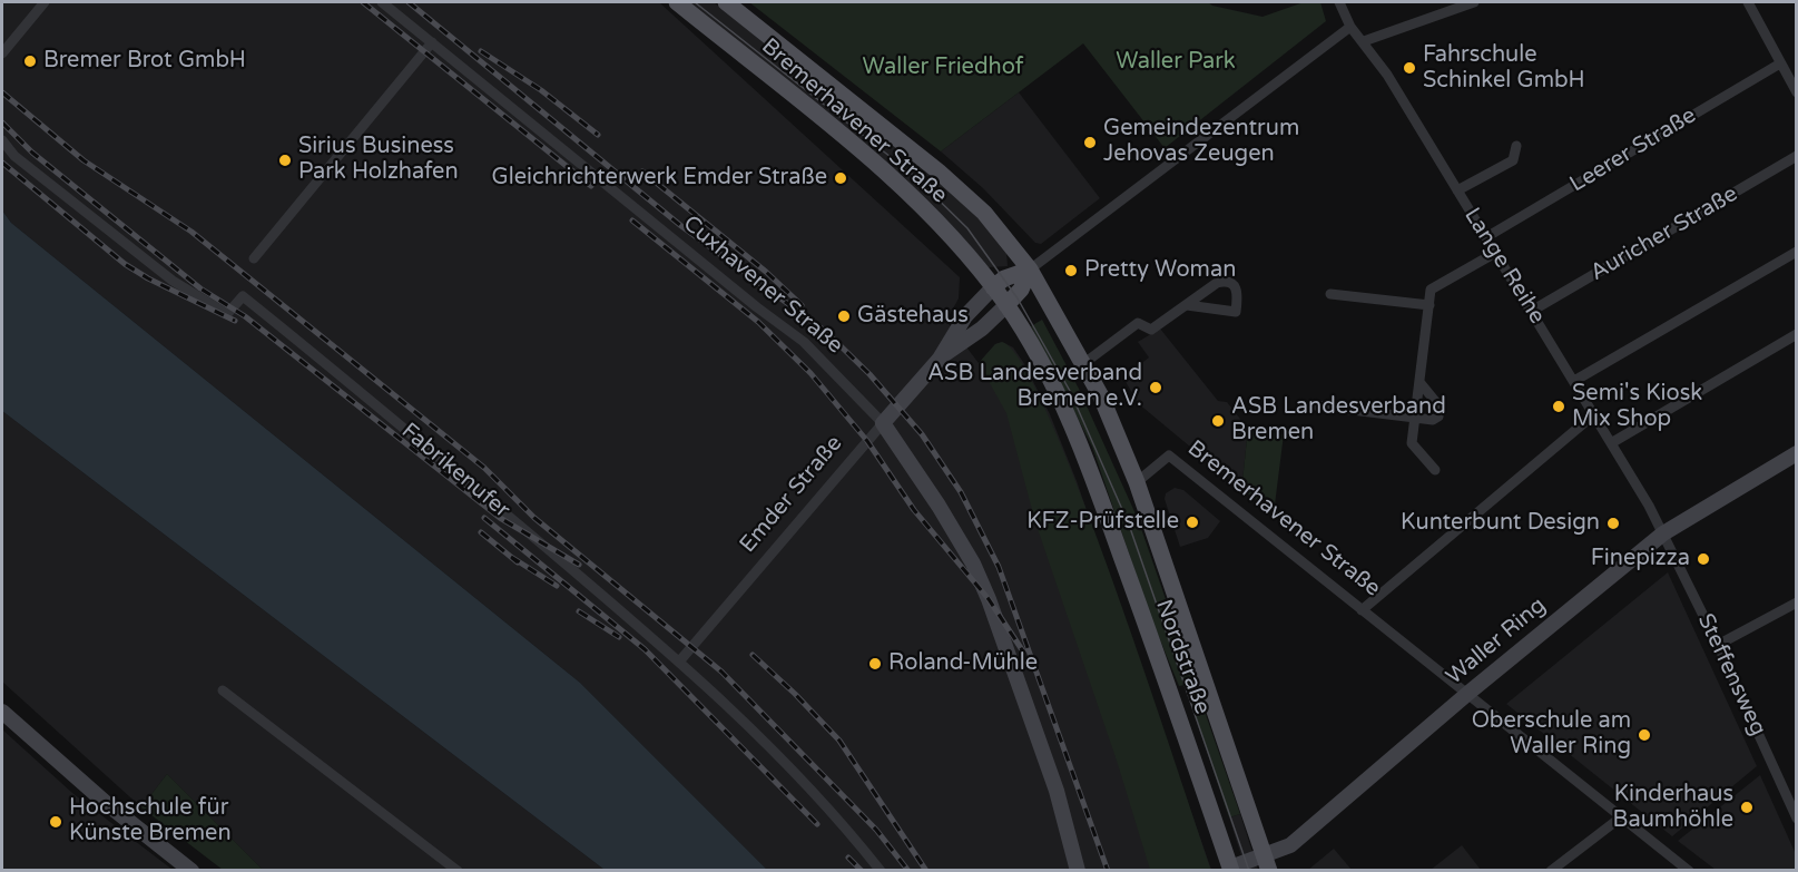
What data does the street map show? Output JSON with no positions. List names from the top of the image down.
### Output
{
  "streets": {
    "main road": ["Bremerhavener Straße", "Emder Straße", "Nordstraße"],
    "street": [
      "Leerer Straße",
      "Auricher Straße",
      "Lange Reihe",
      "Cuxhavener Straße",
      "Fabrikenufer",
      "Waller Ring",
      "Steffensweg"
    ]
  },
  "crossings": [
    ["Bremerhavener Straße", "Emder Straße"],
    ["Bremerhavener Straße", "Waller Ring"],
    ["Bremerhavener Straße", "Nordstraße"],
    ["Leerer Straße", "Lange Reihe"],
    ["Auricher Straße", "Lange Reihe"],
    ["Lange Reihe", "Emder Straße"],
    ["Lange Reihe", "Waller Ring"],
    ["Lange Reihe", "Steffensweg"],
    ["Cuxhavener Straße", "Emder Straße"],
    ["Fabrikenufer", "Emder Straße"],
    ["Waller Ring", "Nordstraße"],
    ["Waller Ring", "Steffensweg"]
  ],
  "parks": ["Waller Park", "Waller Friedhof"],
  "places": [
    "Bremer Brot GmbH",
    "Fahrschule Schinkel GmbH",
    "Gemeindezentrum Jehovas Zeugen",
    "Sirius Business Park Holzhafen",
    "Gleichrichterwerk Emder Straße",
    "Pretty Woman",
    "Gästehaus",
    "ASB Landesverband Bremen e.V.",
    "Semi's Kiosk Mix Shop",
    "ASB Landesverband Bremen",
    "KFZ-Prüfstelle",
    "Kunterbunt Design",
    "Finepizza",
    "Roland-Mühle",
    "Oberschule am Waller Ring",
    "Kinderhaus Baumhöhle",
    "Hochschule für Künste Bremen"
  ]
}
